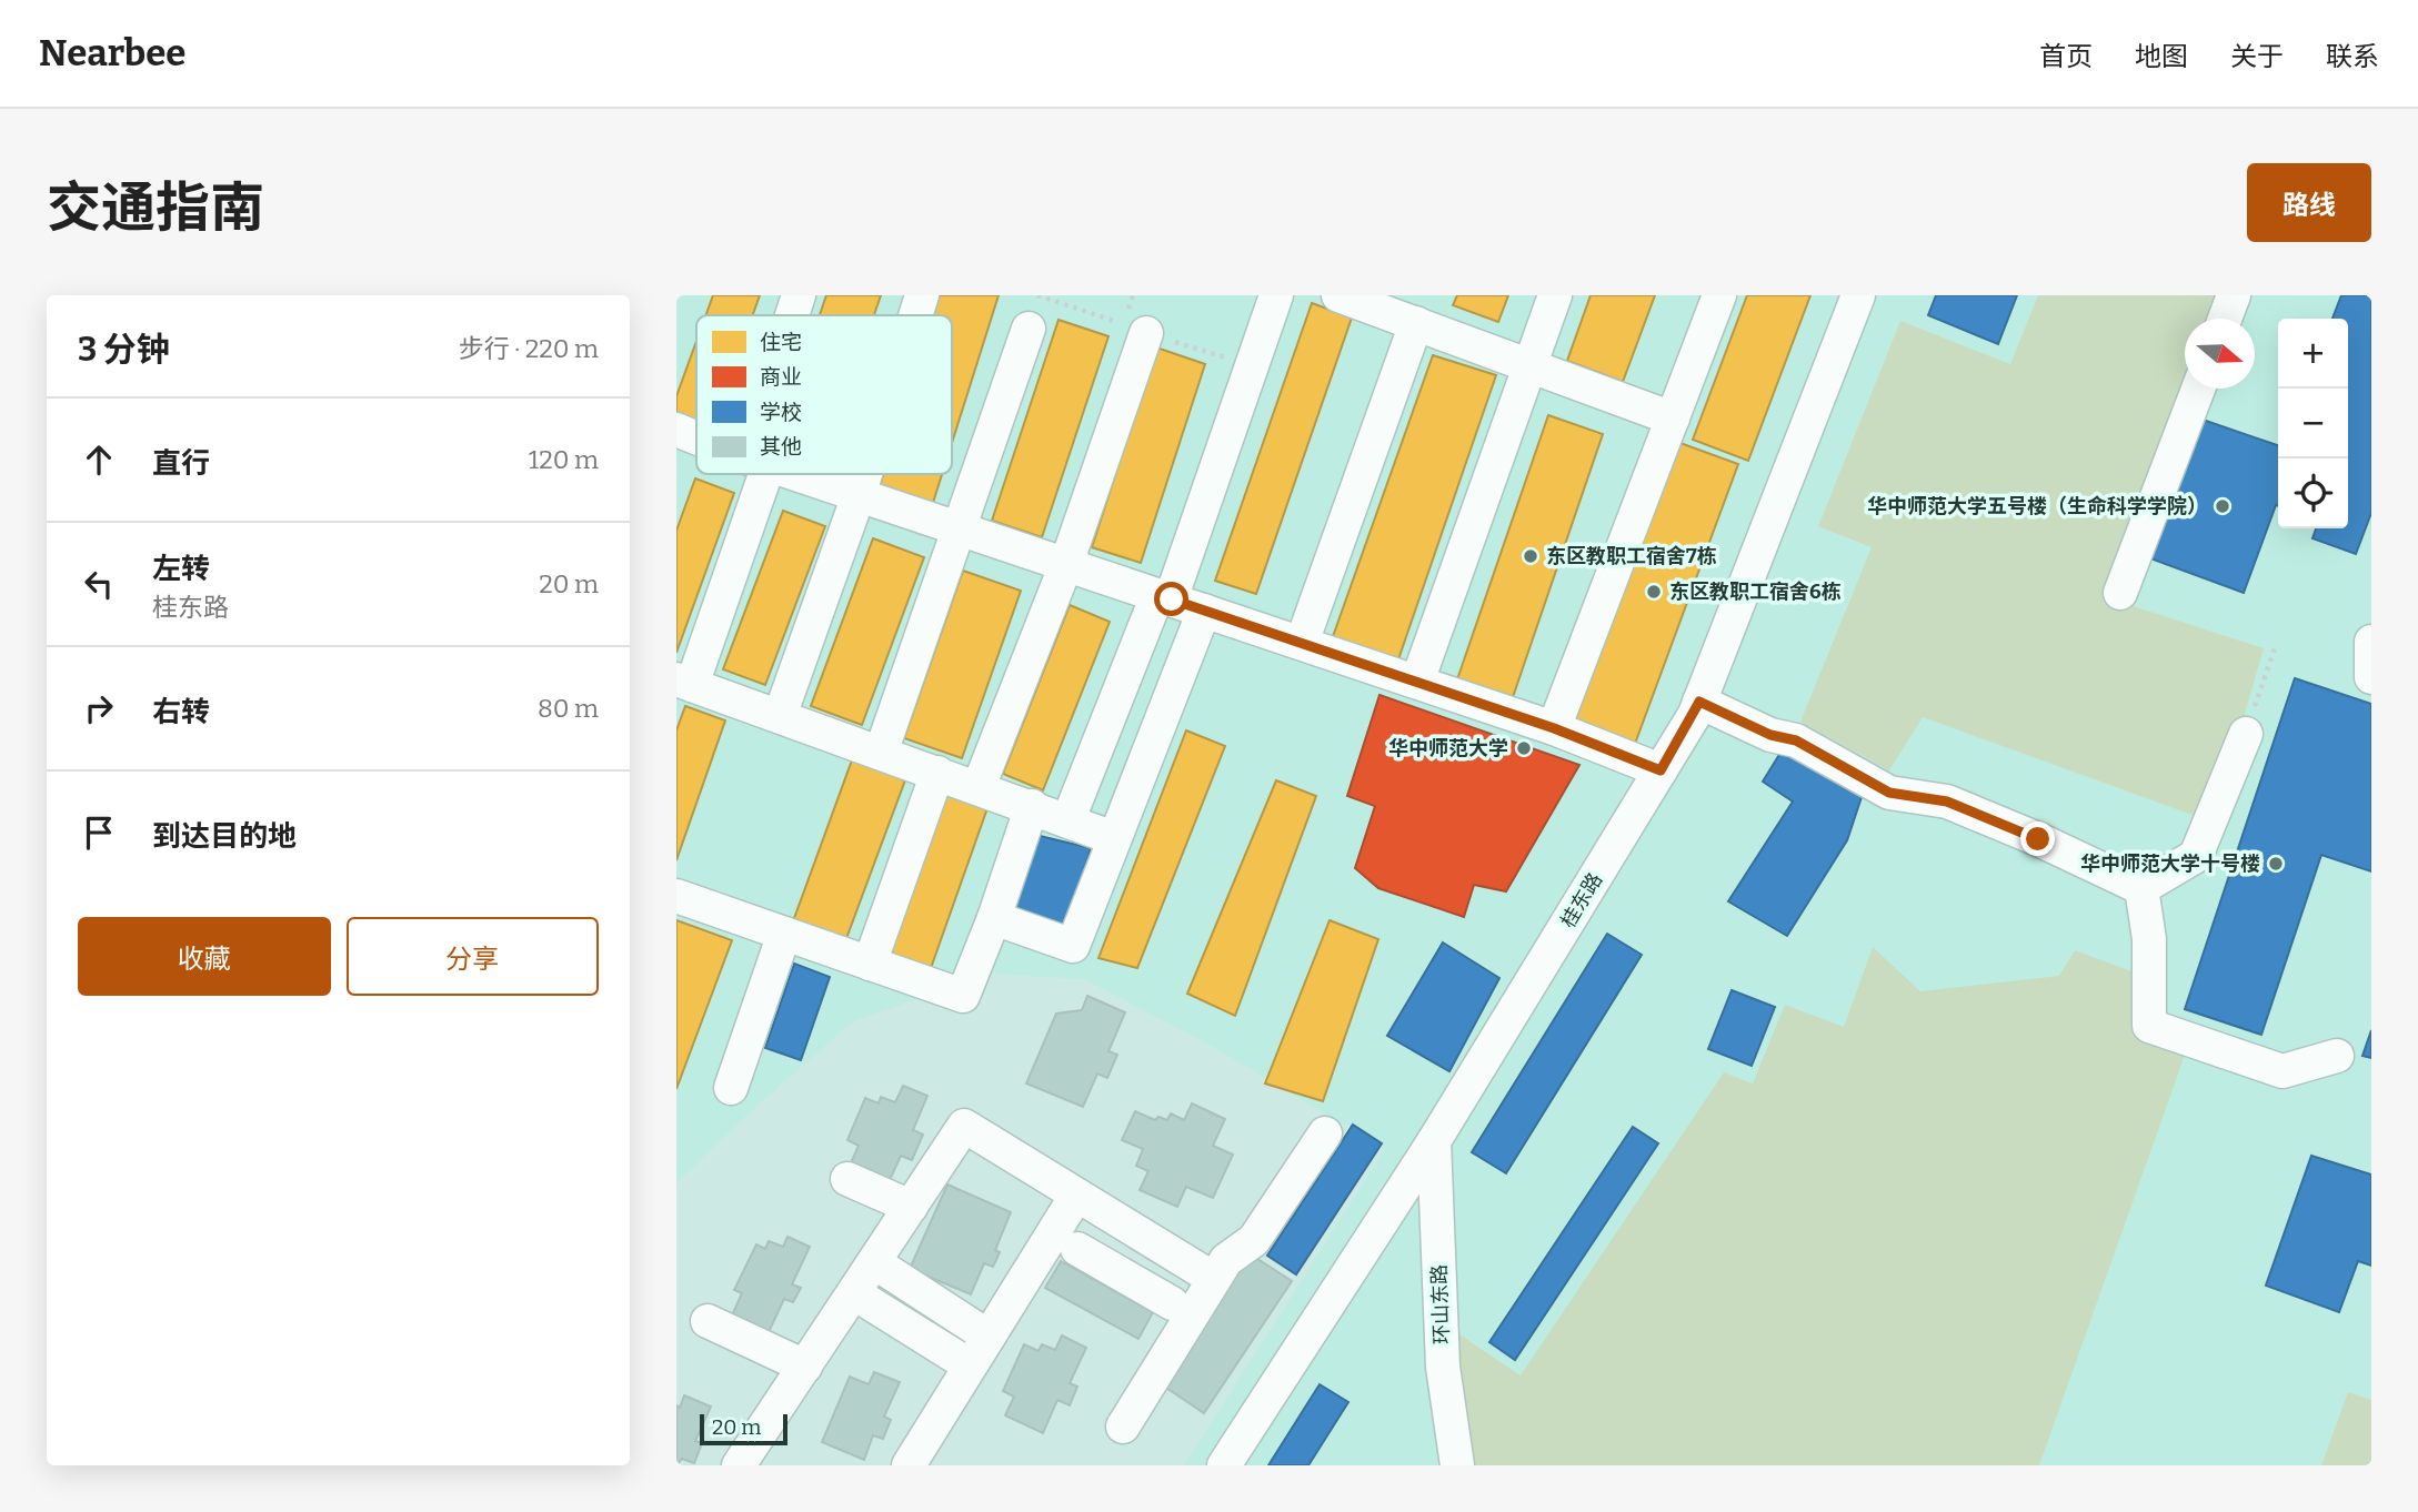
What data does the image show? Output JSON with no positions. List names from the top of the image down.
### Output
{
  "streets": {
    "street": ["桂东路", "环山东路"]
  },
  "crossings": [
    ["桂东路", "环山东路"]
  ],
  "places": [
    "华中师范大学五号楼（生命科学学院）",
    "东区教职工宿舍7栋",
    "东区教职工宿舍6栋",
    "华中师范大学",
    "华中师范大学十号楼"
  ],
  "legend": [
    "住宅",
    "商业",
    "学校",
    "其他"
  ],
  "scale_bar": "20 m",
  "north": "right",
  "page": {
    "header": "Nearbee",
    "nav": [
      "首页",
      "地图",
      "关于",
      "联系"
    ],
    "title": "交通指南",
    "buttons": [
      "路线",
      ["收藏", "分享"]
    ],
    "heading": ["3 分钟", "步行 · 220 m"],
    "map_buttons": ["+", "−"],
    "list": [
      ["直行", "120 m"],
      ["左转", "桂东路", "20 m"],
      ["右转", "80 m"],
      "到达目的地"
    ],
    "scale": "20 m"
  }
}
